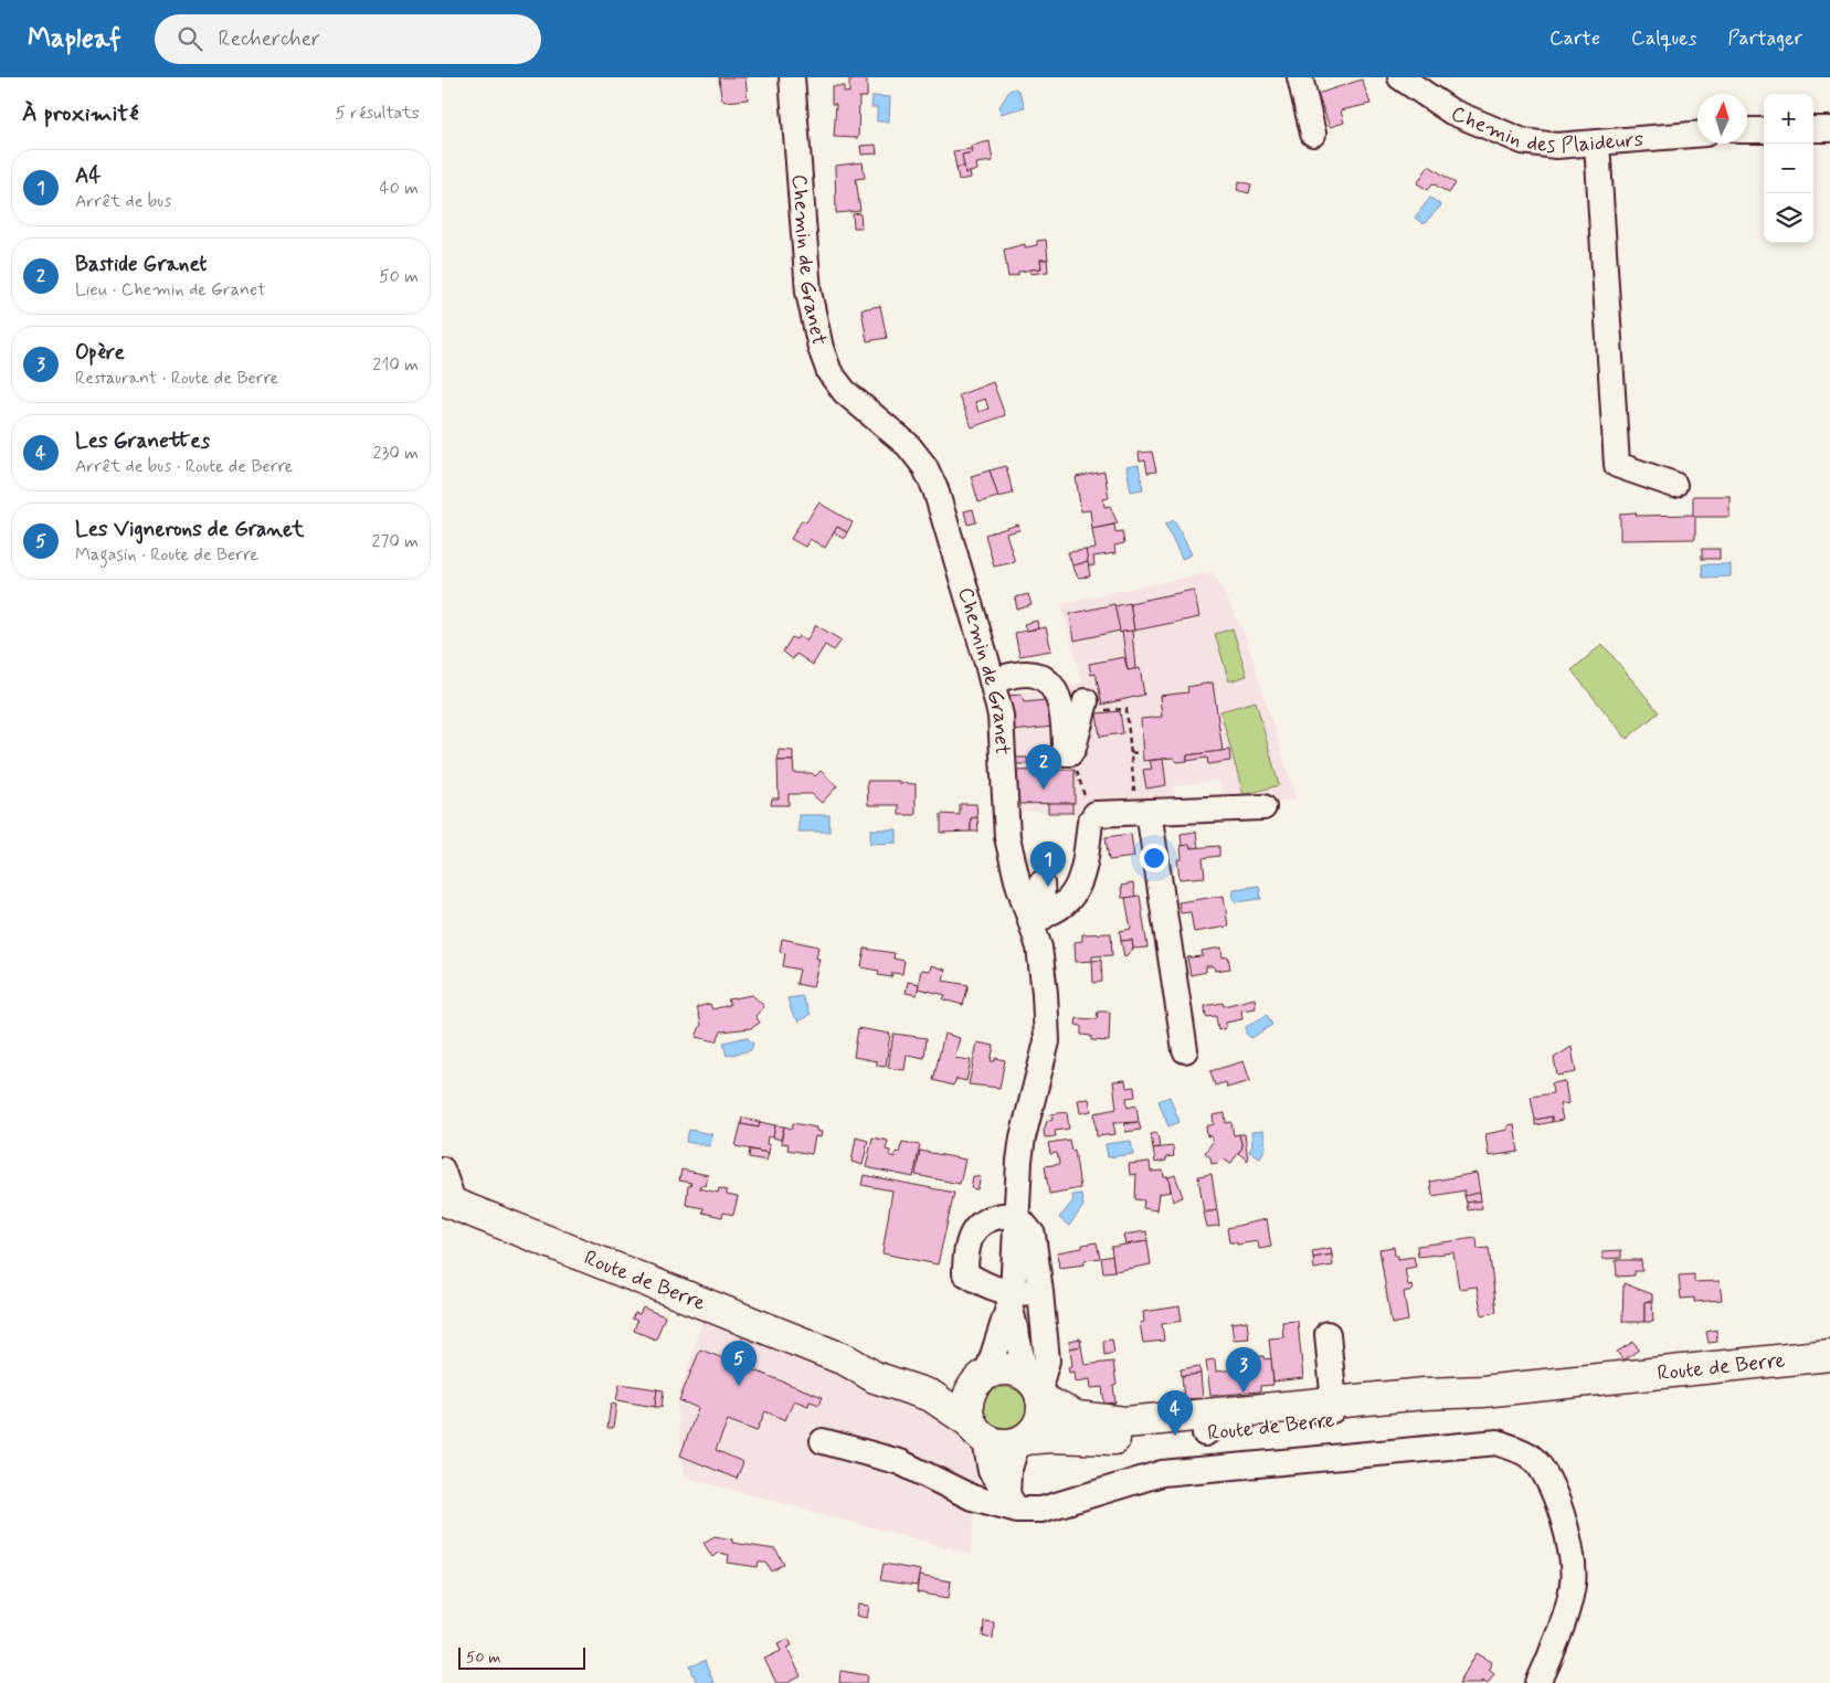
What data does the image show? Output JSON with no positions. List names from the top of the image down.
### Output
{
  "streets": {
    "main road": ["Route de Berre"],
    "street": ["Chemin des Plaideurs", "Chemin de Granet"]
  },
  "crossings": [
    ["Chemin de Granet", "Route de Berre"]
  ],
  "scale_bar": "50 m",
  "north": "top",
  "page": {
    "header": "Mapleaf",
    "search": "Rechercher",
    "nav": ["Carte", "Calques", "Partager"],
    "heading": ["À proximité", "5 résultats"],
    "map_buttons": ["+", "−"],
    "list": [
      {
        "mark": "1",
        "name": "A4",
        "note": "Arrêt de bus",
        "value": "40 m"
      },
      {
        "mark": "2",
        "name": "Bastide Granet",
        "note": "Lieu · Chemin de Granet",
        "value": "50 m"
      },
      {
        "mark": "3",
        "name": "Opère",
        "note": "Restaurant · Route de Berre",
        "value": "210 m"
      },
      {
        "mark": "4",
        "name": "Les Granettes",
        "note": "Arrêt de bus · Route de Berre",
        "value": "230 m"
      },
      {
        "mark": "5",
        "name": "Les Vignerons de Granet",
        "note": "Magasin · Route de Berre",
        "value": "270 m"
      }
    ],
    "pins": [
      "2",
      "1",
      "5",
      "3",
      "4"
    ],
    "scale": "50 m"
  }
}
